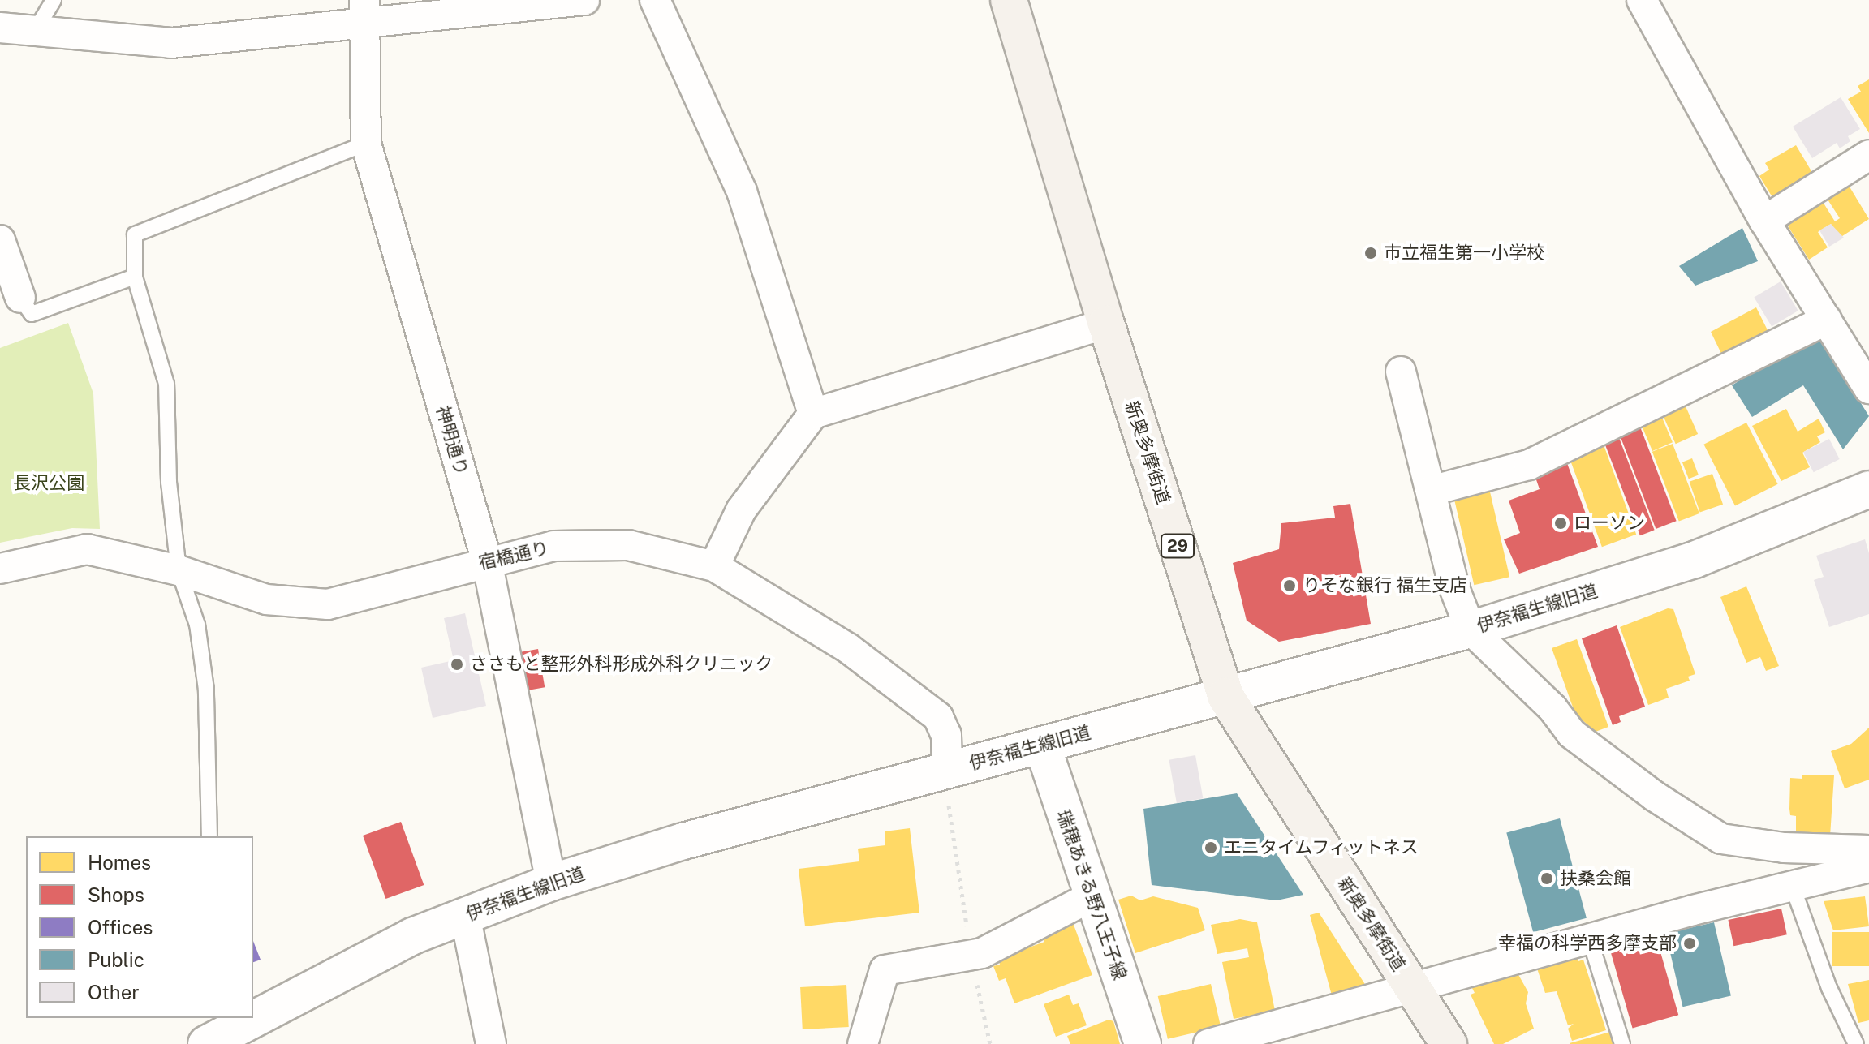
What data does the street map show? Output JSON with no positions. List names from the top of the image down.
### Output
{
  "streets": {
    "main road": ["新奥多摩街道", "29"],
    "street": [
      "神明通り",
      "宿橋通り",
      "伊奈福生線旧道",
      "瑞穂あきる野八王子線"
    ]
  },
  "crossings": [
    ["神明通り", "宿橋通り"],
    ["神明通り", "伊奈福生線旧道"],
    ["新奥多摩街道", "伊奈福生線旧道"],
    ["宿橋通り", "伊奈福生線旧道"],
    ["伊奈福生線旧道", "瑞穂あきる野八王子線"]
  ],
  "parks": ["長沢公園"],
  "places": [
    "市立福生第一小学校",
    "ローソン",
    "りそな銀行 福生支店",
    "ささもと整形外科形成外科クリニック",
    "エニタイムフィットネス",
    "扶桑会館",
    "幸福の科学西多摩支部"
  ],
  "legend": [
    "Homes",
    "Shops",
    "Offices",
    "Public",
    "Other"
  ]
}
